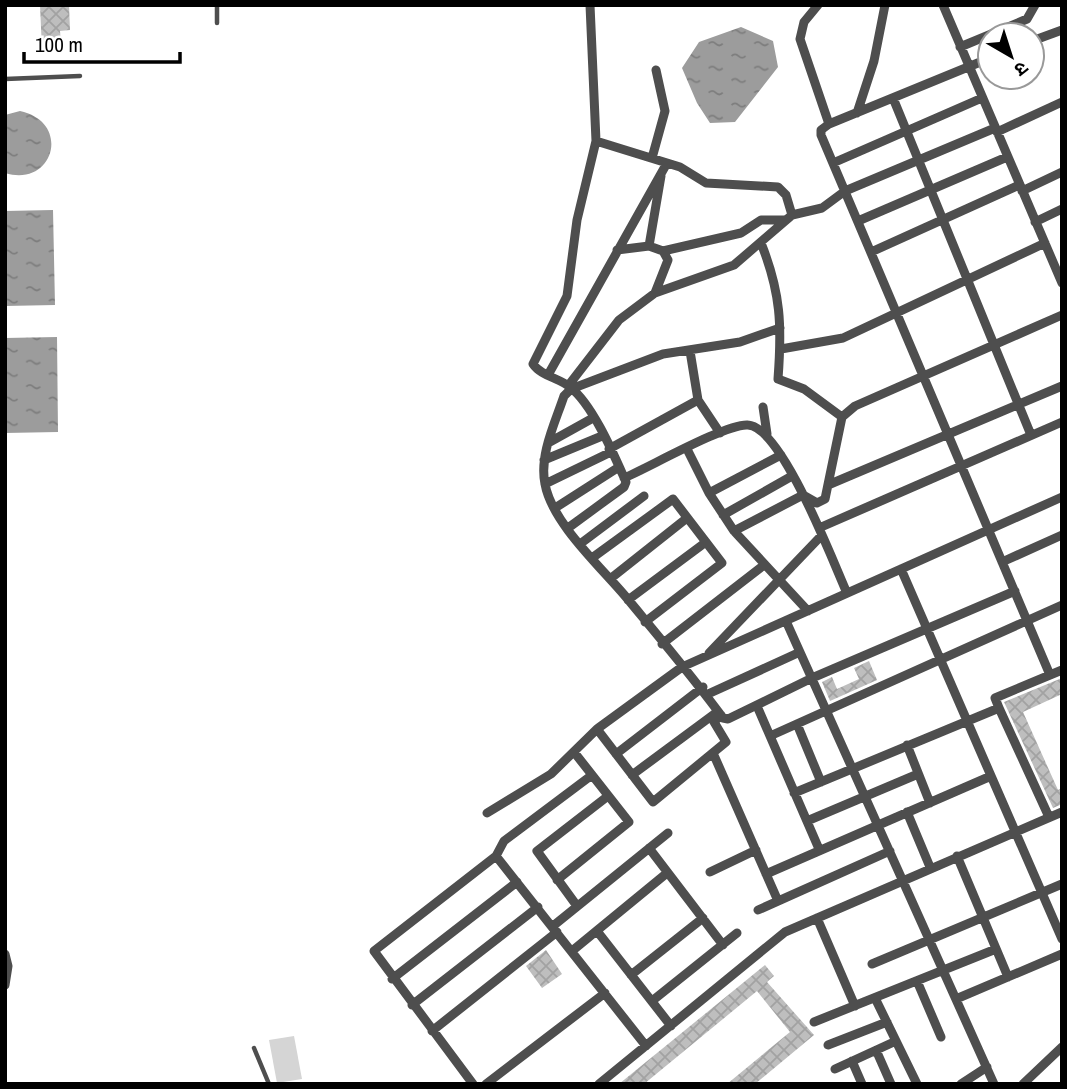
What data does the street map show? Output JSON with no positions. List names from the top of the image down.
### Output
{
  "scale_bar": "100 m",
  "north": "bottom right"
}
